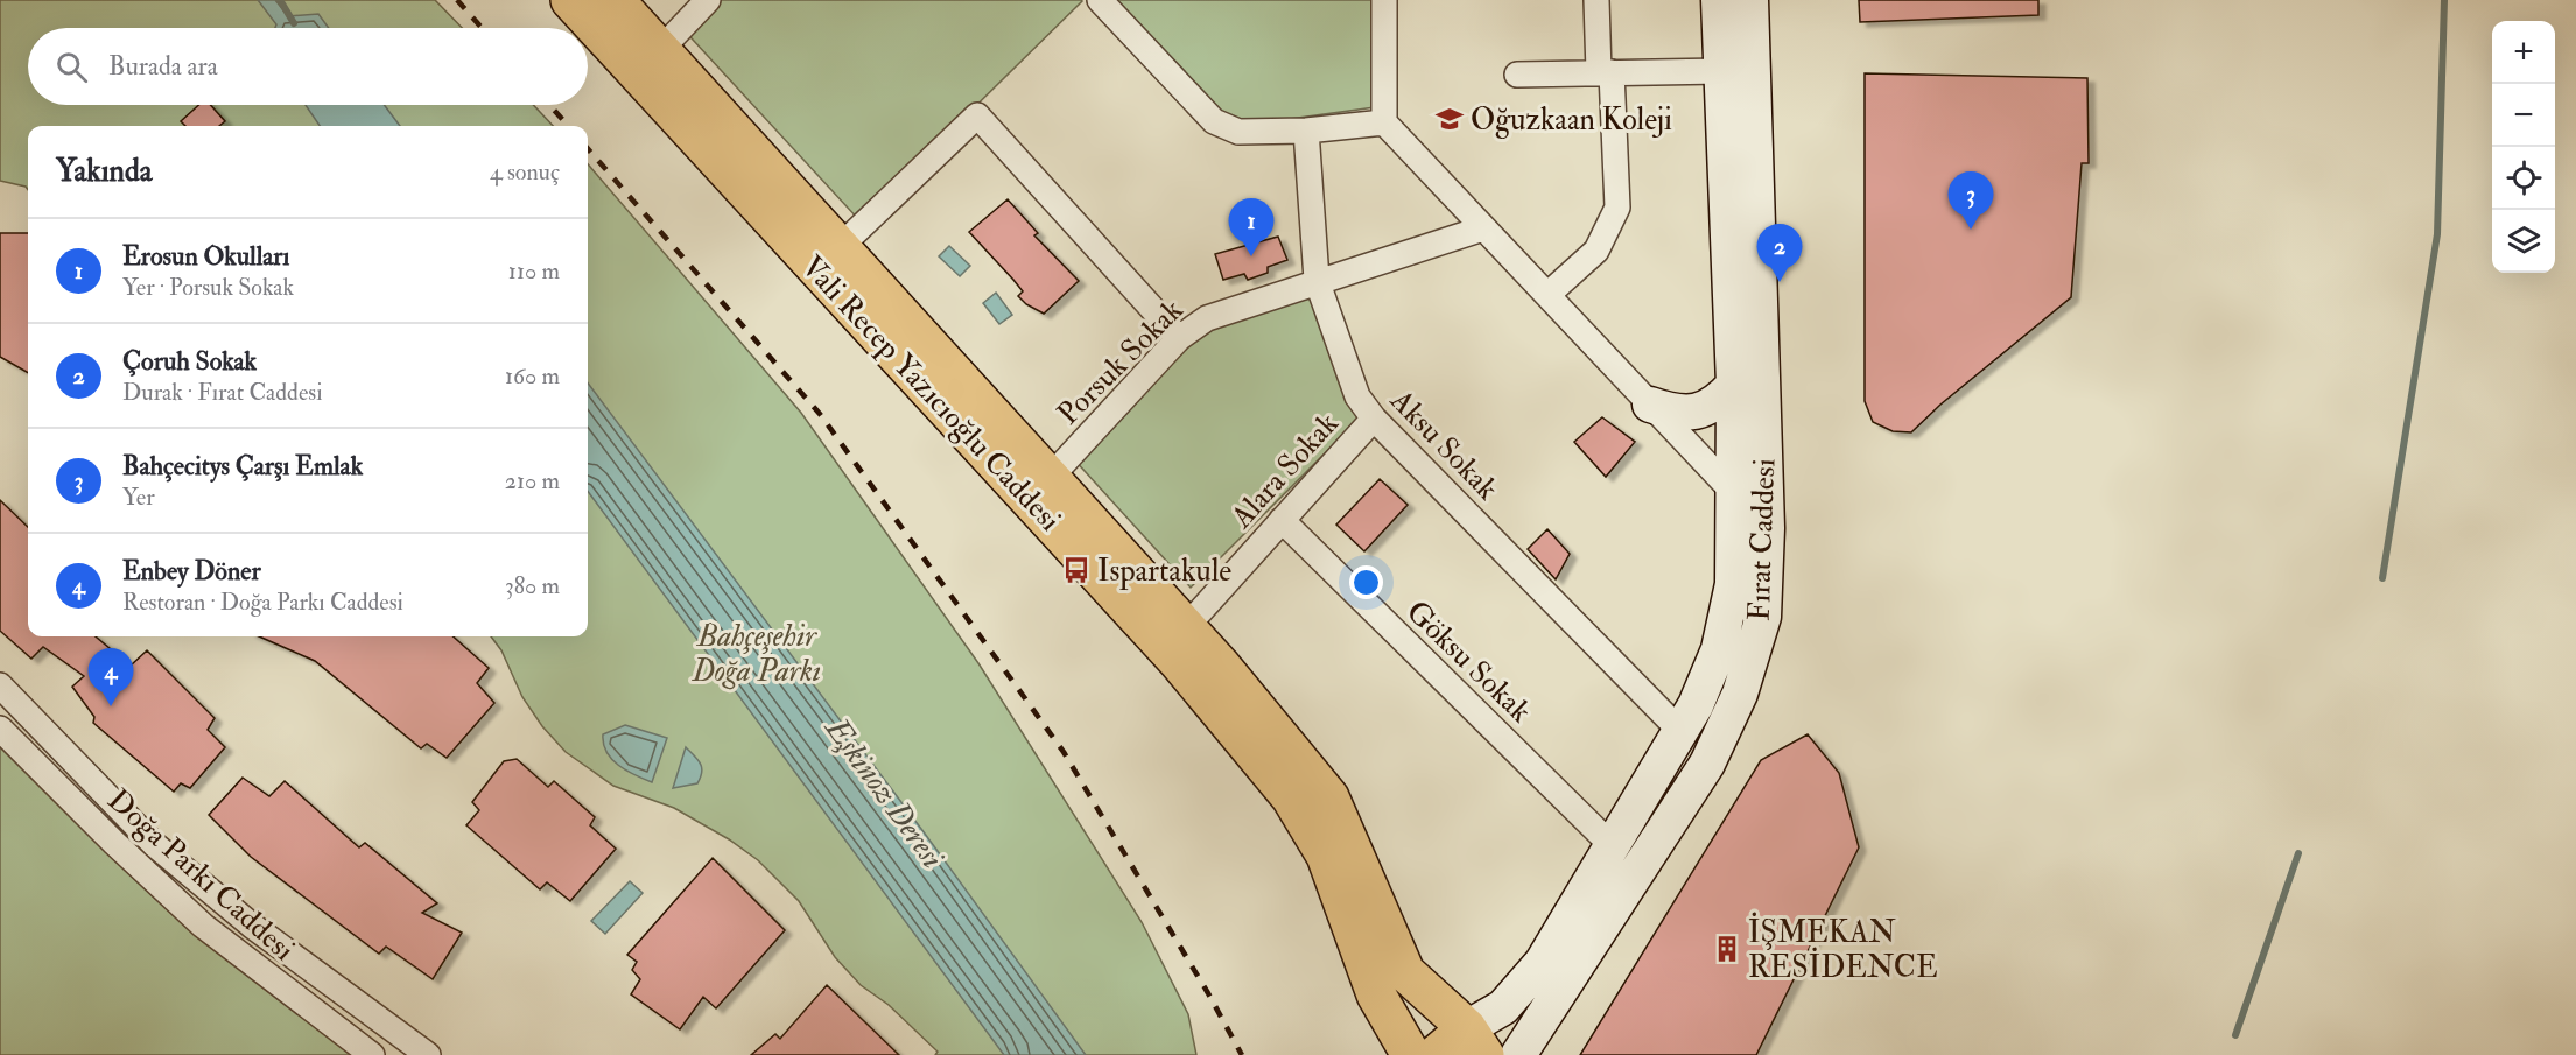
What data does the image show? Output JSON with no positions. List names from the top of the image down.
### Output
{
  "streets": {
    "main road": ["Vali Recep Yazıcıoğlu Caddesi", "Fırat Caddesi"],
    "street": [
      "Porsuk Sokak",
      "Aksu Sokak",
      "Alara Sokak",
      "Göksu Sokak",
      "Doğa Parkı Caddesi"
    ]
  },
  "crossings": [
    ["Porsuk Sokak", "Vali Recep Yazıcıoğlu Caddesi"],
    ["Porsuk Sokak", "Aksu Sokak"],
    ["Vali Recep Yazıcıoğlu Caddesi", "Alara Sokak"],
    ["Vali Recep Yazıcıoğlu Caddesi", "Fırat Caddesi"],
    ["Aksu Sokak", "Alara Sokak"],
    ["Aksu Sokak", "Fırat Caddesi"],
    ["Alara Sokak", "Göksu Sokak"],
    ["Fırat Caddesi", "Göksu Sokak"]
  ],
  "water": ["Eşkinoz Deresi"],
  "parks": ["Bahçeşehir Doğa Parkı"],
  "places": {
    "school or university": ["Oğuzkaan Koleji"],
    "bus stop": ["Ispartakule"],
    "building": ["İŞMEKAN RESİDENCE"]
  },
  "page": {
    "map_buttons": ["+", "−"],
    "search": "Burada ara",
    "heading": ["Yakında", "4 sonuç"],
    "pins": [
      "3",
      "1",
      "2",
      "4"
    ],
    "list": [
      {
        "mark": "1",
        "name": "Erosun Okulları",
        "note": "Yer · Porsuk Sokak",
        "value": "110 m"
      },
      {
        "mark": "2",
        "name": "Çoruh Sokak",
        "note": "Durak · Fırat Caddesi",
        "value": "160 m"
      },
      {
        "mark": "3",
        "name": "Bahçecitys Çarşı Emlak",
        "note": "Yer",
        "value": "210 m"
      },
      {
        "mark": "4",
        "name": "Enbey Döner",
        "note": "Restoran · Doğa Parkı Caddesi",
        "value": "380 m"
      }
    ]
  }
}
